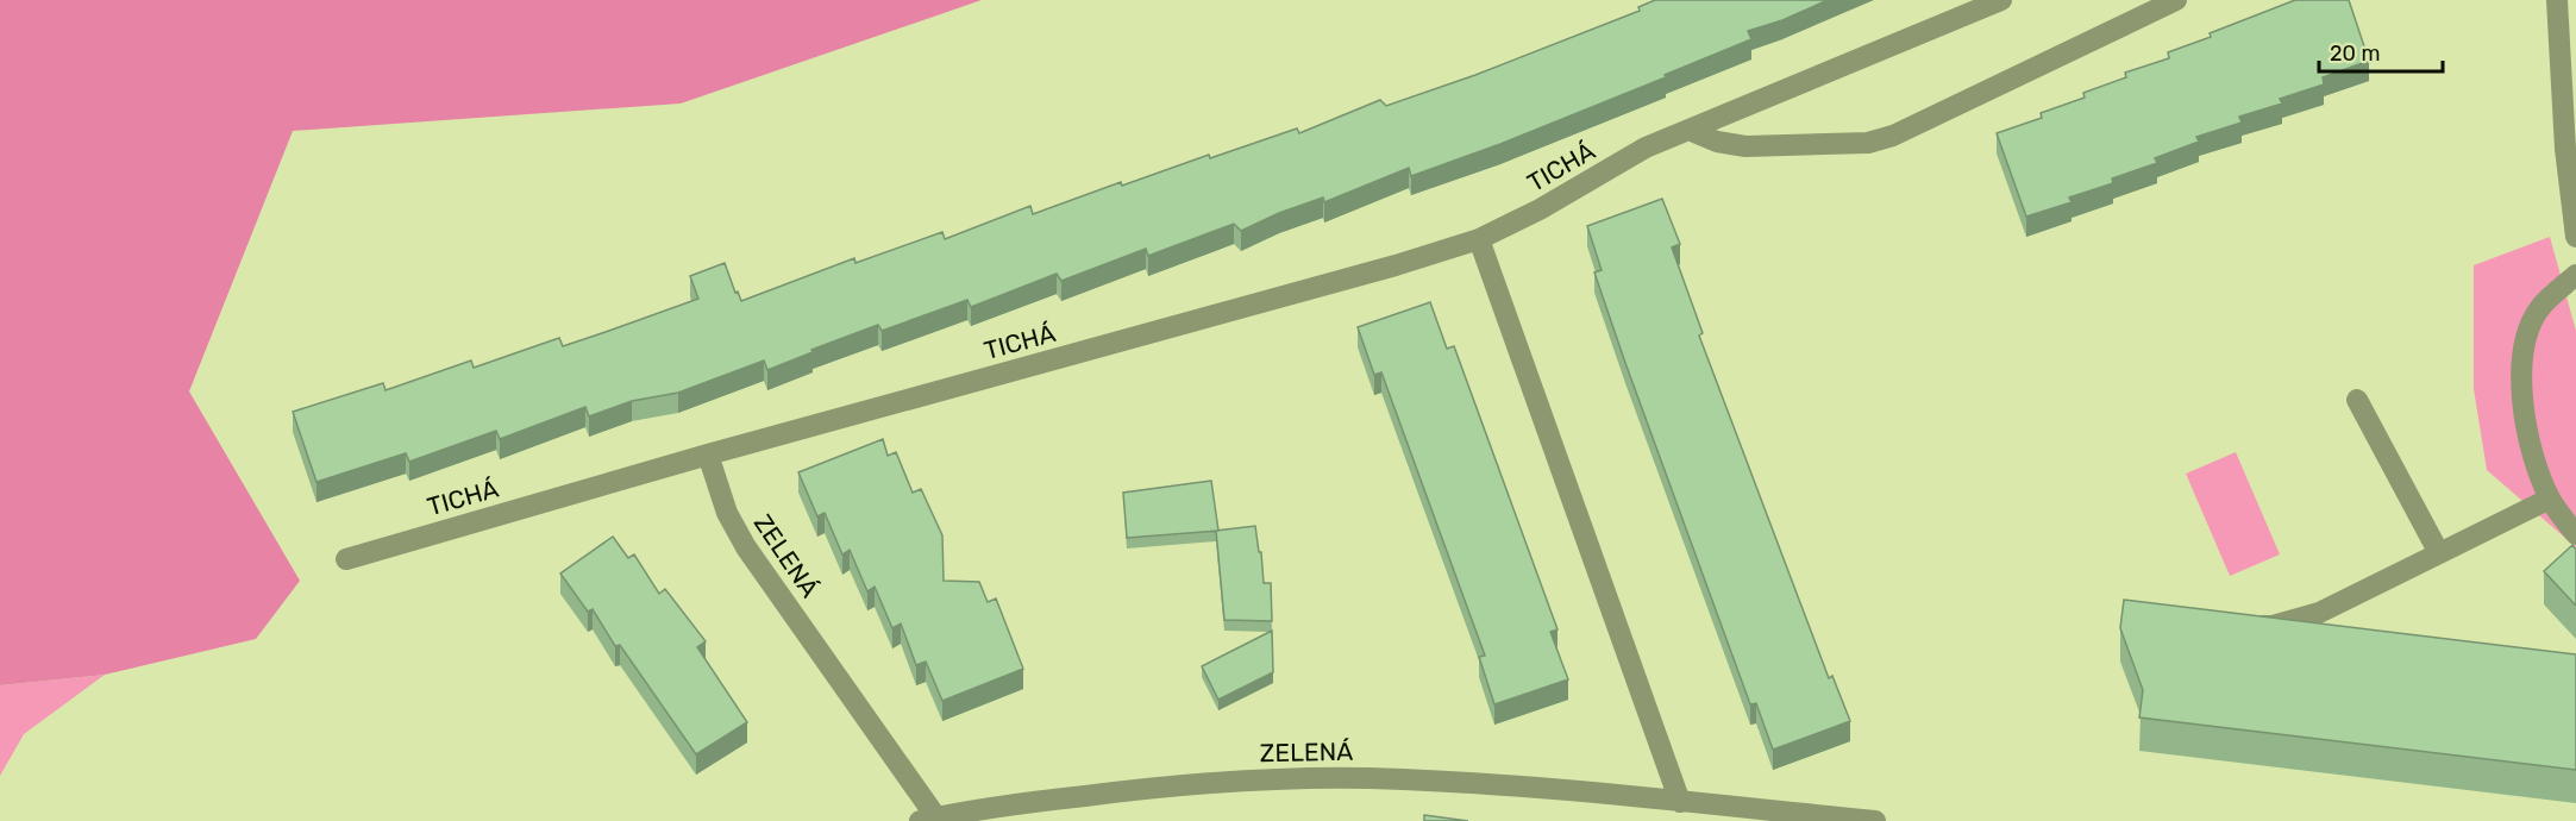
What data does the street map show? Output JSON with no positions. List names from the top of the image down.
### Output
{
  "streets": {
    "street": ["TICHÁ", "ZELENÁ"]
  },
  "crossings": [
    ["TICHÁ", "ZELENÁ"]
  ],
  "scale_bar": "20 m"
}
